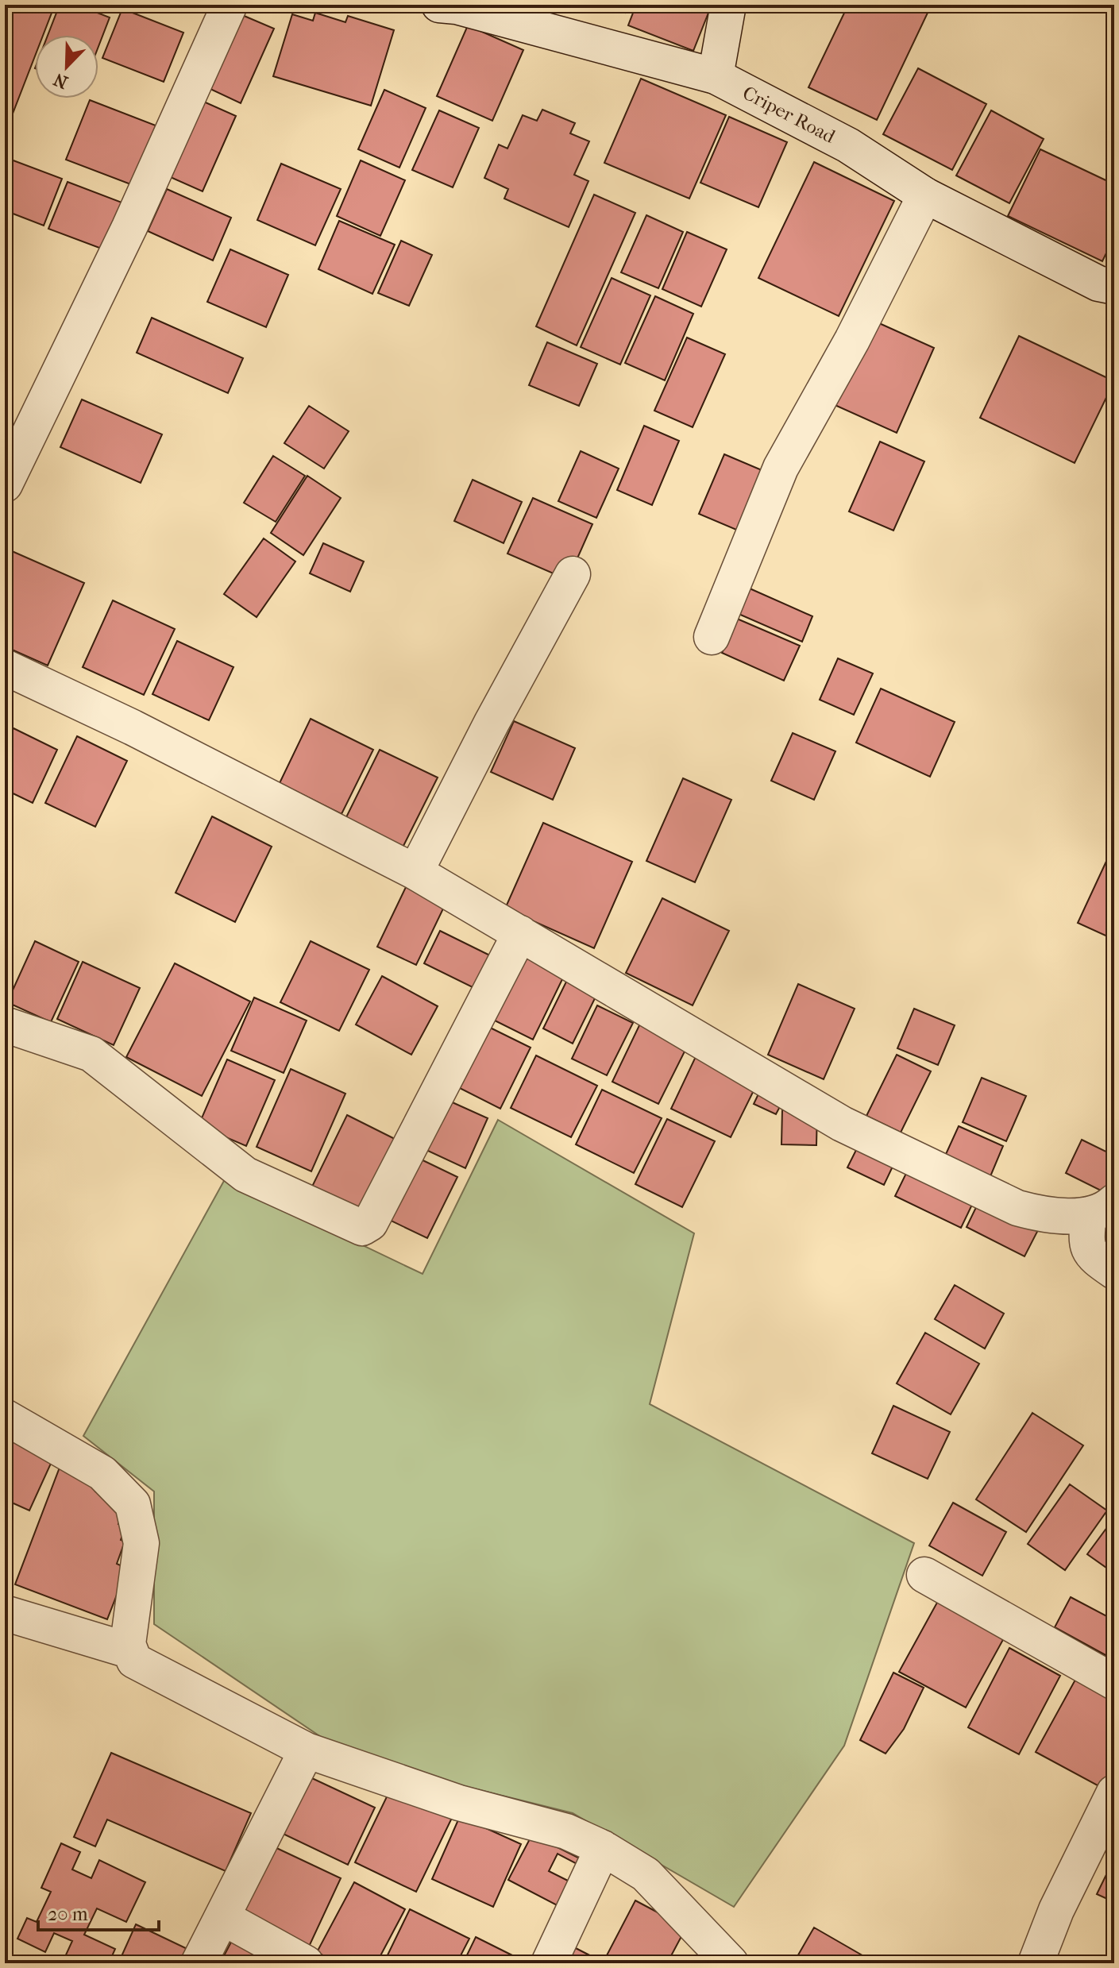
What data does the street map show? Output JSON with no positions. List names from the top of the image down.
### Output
{
  "streets": {
    "street": ["Criper Road"]
  },
  "scale_bar": "20 m",
  "north": "bottom left"
}
